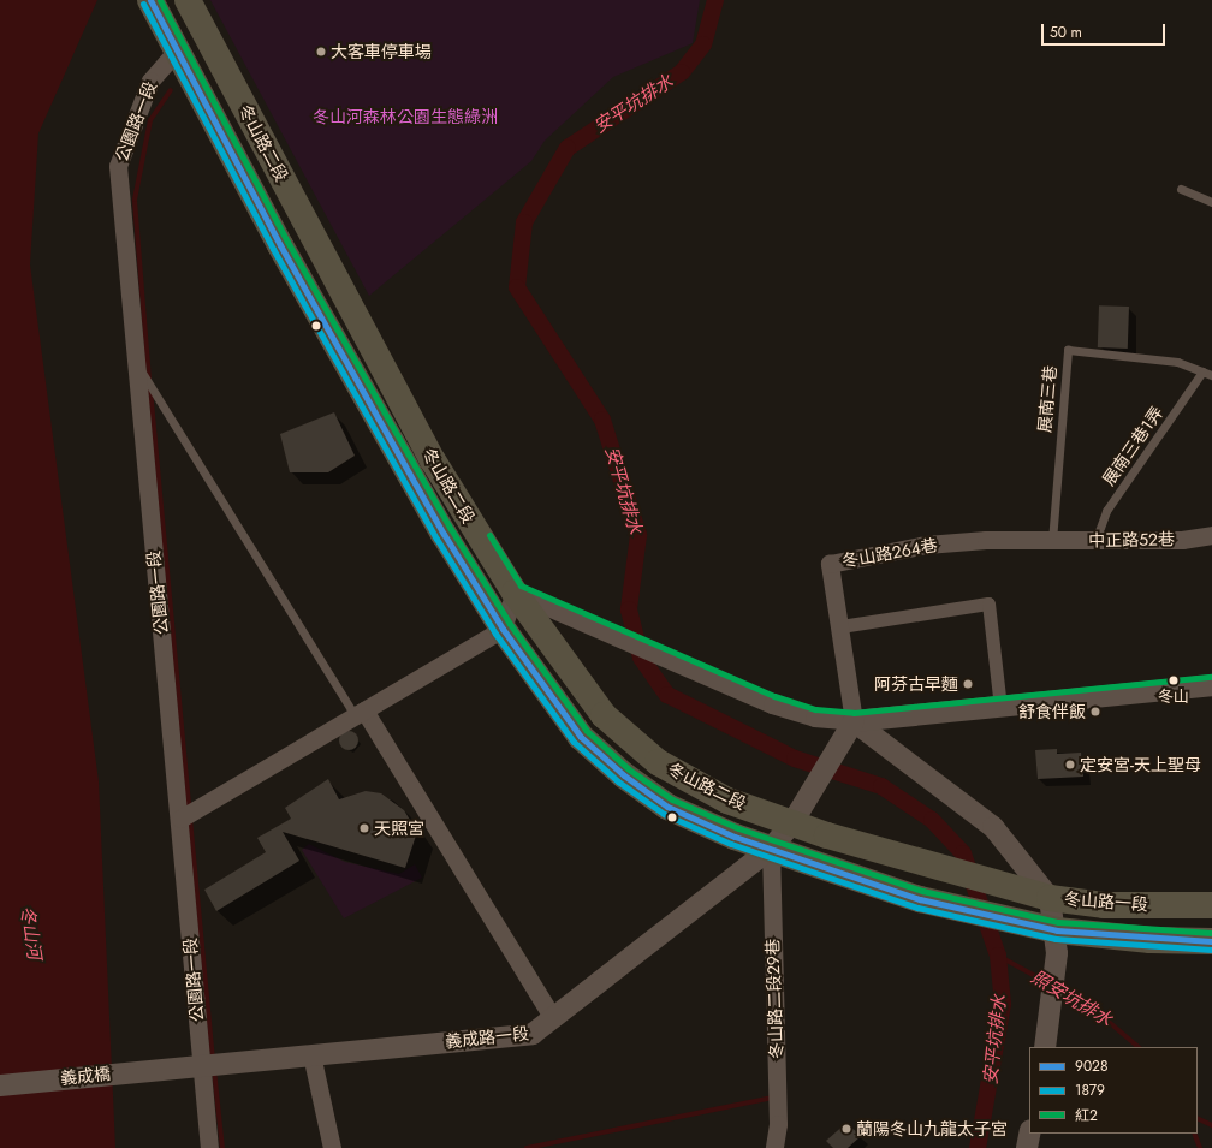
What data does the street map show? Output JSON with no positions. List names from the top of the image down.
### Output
{
  "streets": {
    "main road": ["冬山路二段", "冬山路一段"],
    "street": [
      "公園路一段",
      "中正路52巷",
      "冬山路264巷",
      "冬山路二段29巷",
      "義成路一段",
      "義成橋"
    ],
    "lane": ["展南三巷", "展南三巷1弄"]
  },
  "crossings": [
    ["公園路一段", "冬山路二段"],
    ["公園路一段", "義成路一段"],
    ["冬山路二段", "冬山路一段"],
    ["冬山路二段", "冬山路二段29巷"],
    ["冬山路二段", "義成路一段"],
    ["展南三巷", "展南三巷1弄"],
    ["展南三巷", "中正路52巷"],
    ["展南三巷", "冬山路264巷"],
    ["展南三巷1弄", "中正路52巷"],
    ["中正路52巷", "冬山路264巷"],
    ["冬山路264巷", "義成路一段"],
    ["冬山路二段29巷", "義成路一段"],
    ["義成路一段", "義成橋"]
  ],
  "water": ["安平坑排水", "冬山河", "照安坑排水"],
  "parks": ["冬山河森林公園生態綠洲"],
  "places": [
    "大客車停車場",
    "冬山",
    "阿芬古早麵",
    "舒食伴飯",
    "定安宮-天上聖母",
    "天照宮",
    "蘭陽冬山九龍太子宮"
  ],
  "lines": ["transit line 9028", "transit line 紅2", "transit line 1879"],
  "legend": ["9028", "1879", "紅2"],
  "scale_bar": "50 m"
}
